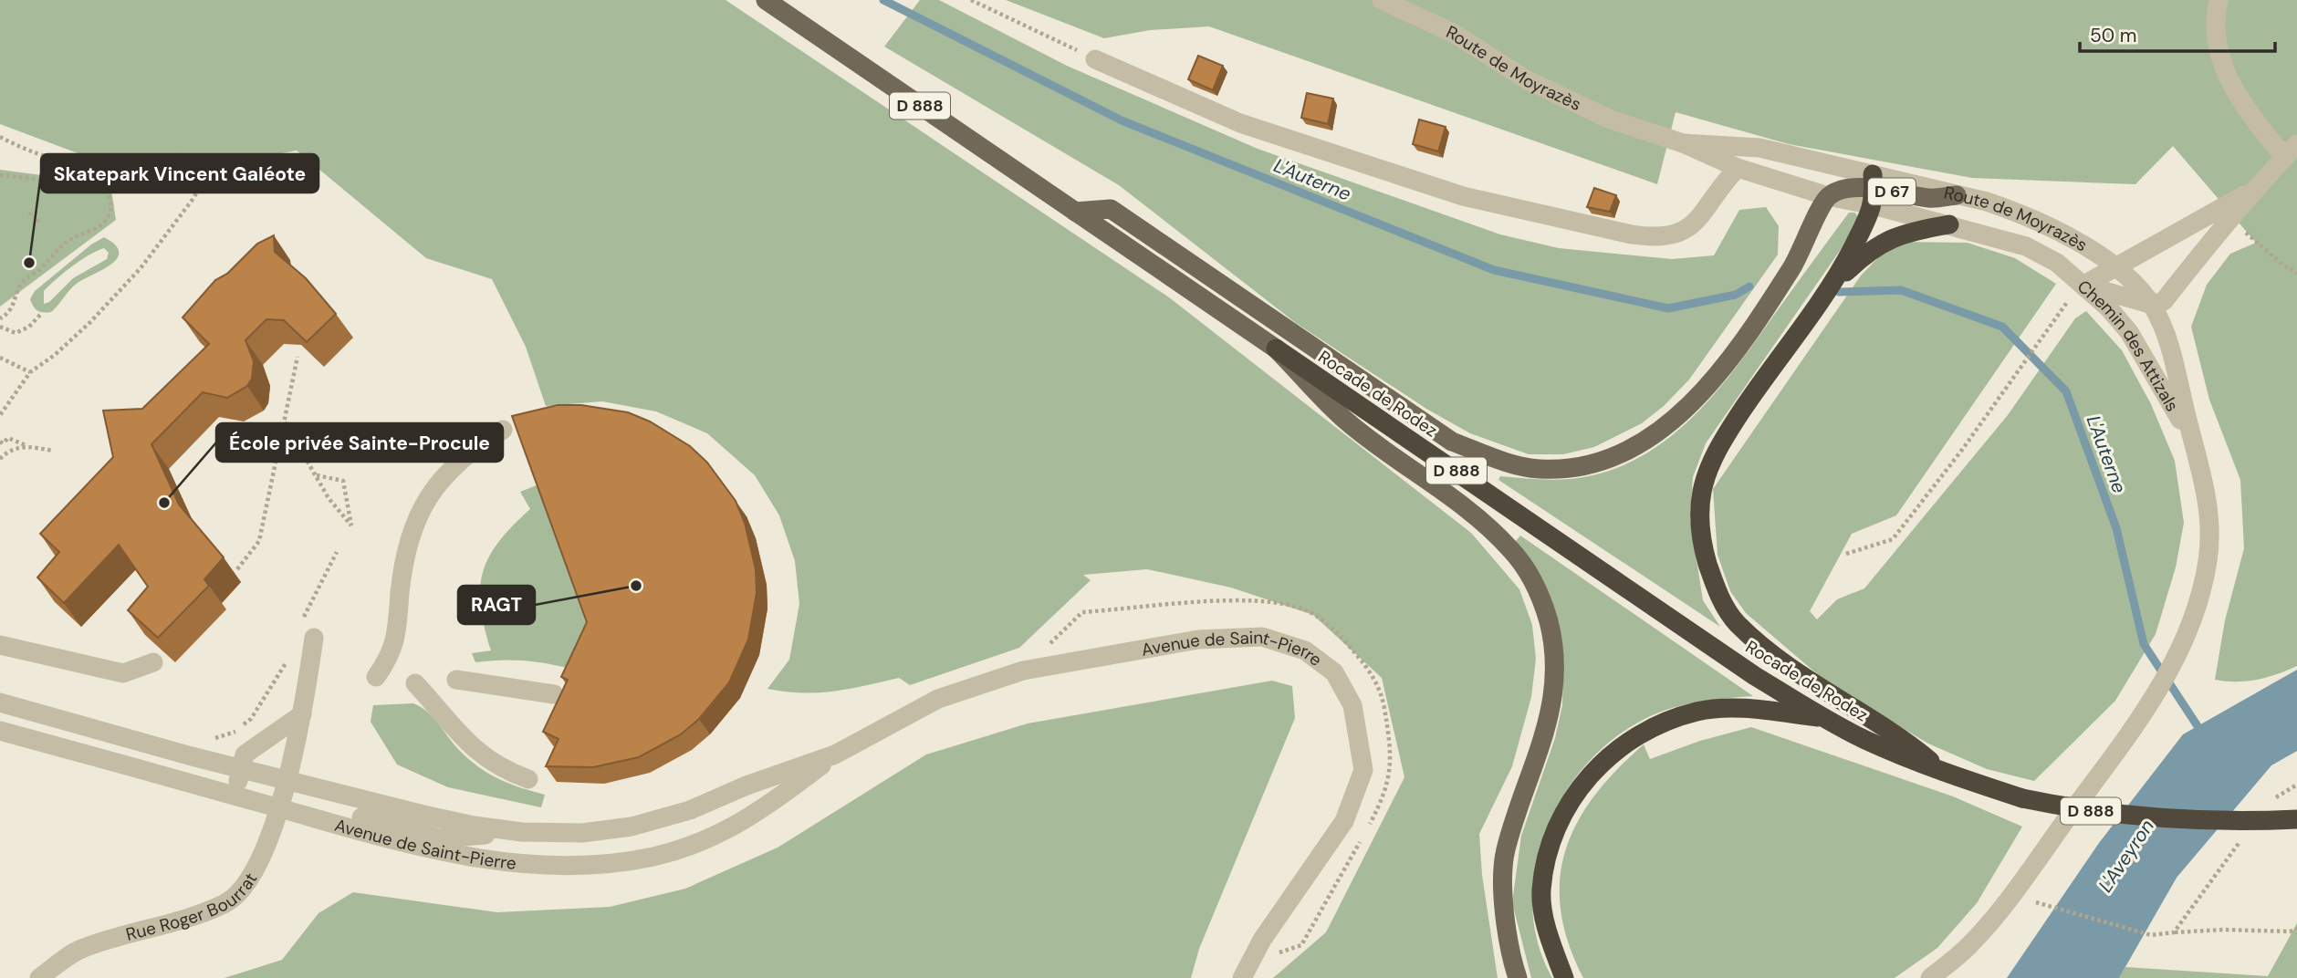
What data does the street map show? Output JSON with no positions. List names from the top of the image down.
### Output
{
  "streets": {
    "highway": ["D 888", "Rocade de Rodez"],
    "main road": ["D 67"],
    "street": [
      "Route de Moyrazès",
      "Chemin des Attizals",
      "Avenue de Saint-Pierre",
      "Rue Roger Bourrat"
    ]
  },
  "crossings": [
    ["Route de Moyrazès", "D 67"],
    ["Route de Moyrazès", "Chemin des Attizals"],
    ["Avenue de Saint-Pierre", "Rue Roger Bourrat"]
  ],
  "water": ["L'Auterne", "L'Aveyron"],
  "places": ["Skatepark Vincent Galéote", "École privée Sainte-Procule", "RAGT"],
  "scale_bar": "50 m"
}
